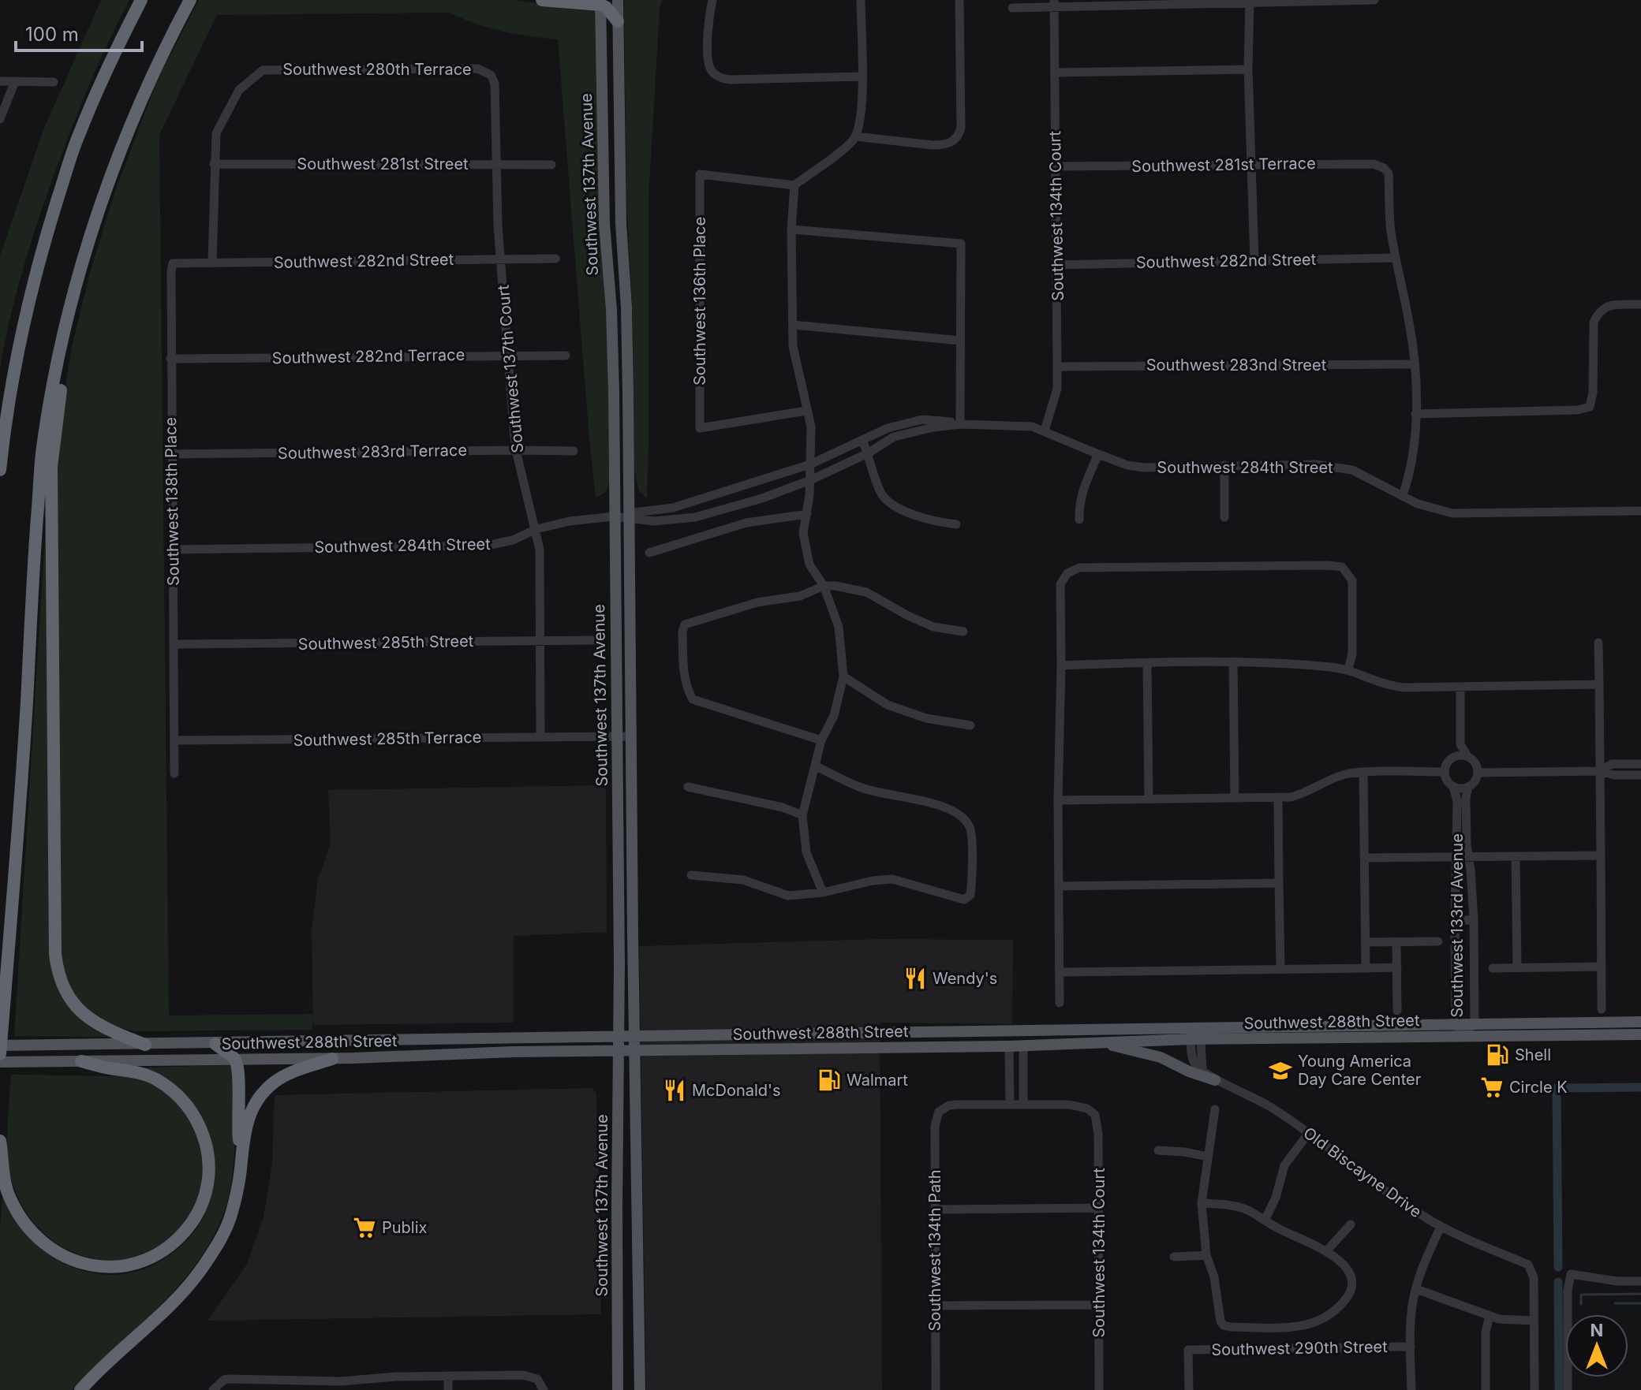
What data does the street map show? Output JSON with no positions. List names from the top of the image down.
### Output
{
  "streets": {
    "main road": ["Southwest 137th Avenue", "Southwest 288th Street"],
    "street": [
      "Southwest 280th Terrace",
      "Southwest 281st Street",
      "Southwest 281st Terrace",
      "Southwest 134th Court",
      "Southwest 282nd Street",
      "Southwest 136th Place",
      "Southwest 282nd Terrace",
      "Southwest 283nd Street",
      "Southwest 137th Court",
      "Southwest 283rd Terrace",
      "Southwest 284th Street",
      "Southwest 138th Place",
      "Southwest 285th Street",
      "Southwest 285th Terrace",
      "Southwest 133rd Avenue",
      "Old Biscayne Drive",
      "Southwest 134th Path",
      "Southwest 290th Street"
    ]
  },
  "crossings": [
    ["Southwest 280th Terrace", "Southwest 281st Street"],
    ["Southwest 280th Terrace", "Southwest 137th Court"],
    ["Southwest 281st Street", "Southwest 137th Court"],
    ["Southwest 281st Terrace", "Southwest 134th Court"],
    ["Southwest 281st Terrace", "Southwest 282nd Street"],
    ["Southwest 137th Avenue", "Southwest 284th Street"],
    ["Southwest 137th Avenue", "Southwest 285th Terrace"],
    ["Southwest 137th Avenue", "Southwest 288th Street"],
    ["Southwest 134th Court", "Southwest 282nd Street"],
    ["Southwest 134th Court", "Southwest 283nd Street"],
    ["Southwest 134th Court", "Southwest 284th Street"],
    ["Southwest 282nd Street", "Southwest 137th Court"],
    ["Southwest 282nd Street", "Southwest 138th Place"],
    ["Southwest 282nd Terrace", "Southwest 137th Court"],
    ["Southwest 282nd Terrace", "Southwest 138th Place"],
    ["Southwest 137th Court", "Southwest 283rd Terrace"],
    ["Southwest 137th Court", "Southwest 284th Street"],
    ["Southwest 137th Court", "Southwest 285th Street"],
    ["Southwest 137th Court", "Southwest 285th Terrace"],
    ["Southwest 283rd Terrace", "Southwest 138th Place"],
    ["Southwest 284th Street", "Southwest 138th Place"],
    ["Southwest 138th Place", "Southwest 285th Street"],
    ["Southwest 138th Place", "Southwest 285th Terrace"],
    ["Southwest 133rd Avenue", "Southwest 288th Street"],
    ["Southwest 288th Street", "Old Biscayne Drive"]
  ],
  "places": {
    "restaurant": ["Wendy's", "McDonald's"],
    "fuel station": ["Shell", "Walmart"],
    "school or university": ["Young America Day Care Center"],
    "supermarket": ["Circle K", "Publix"]
  },
  "scale_bar": "100 m",
  "north": "top"
}
